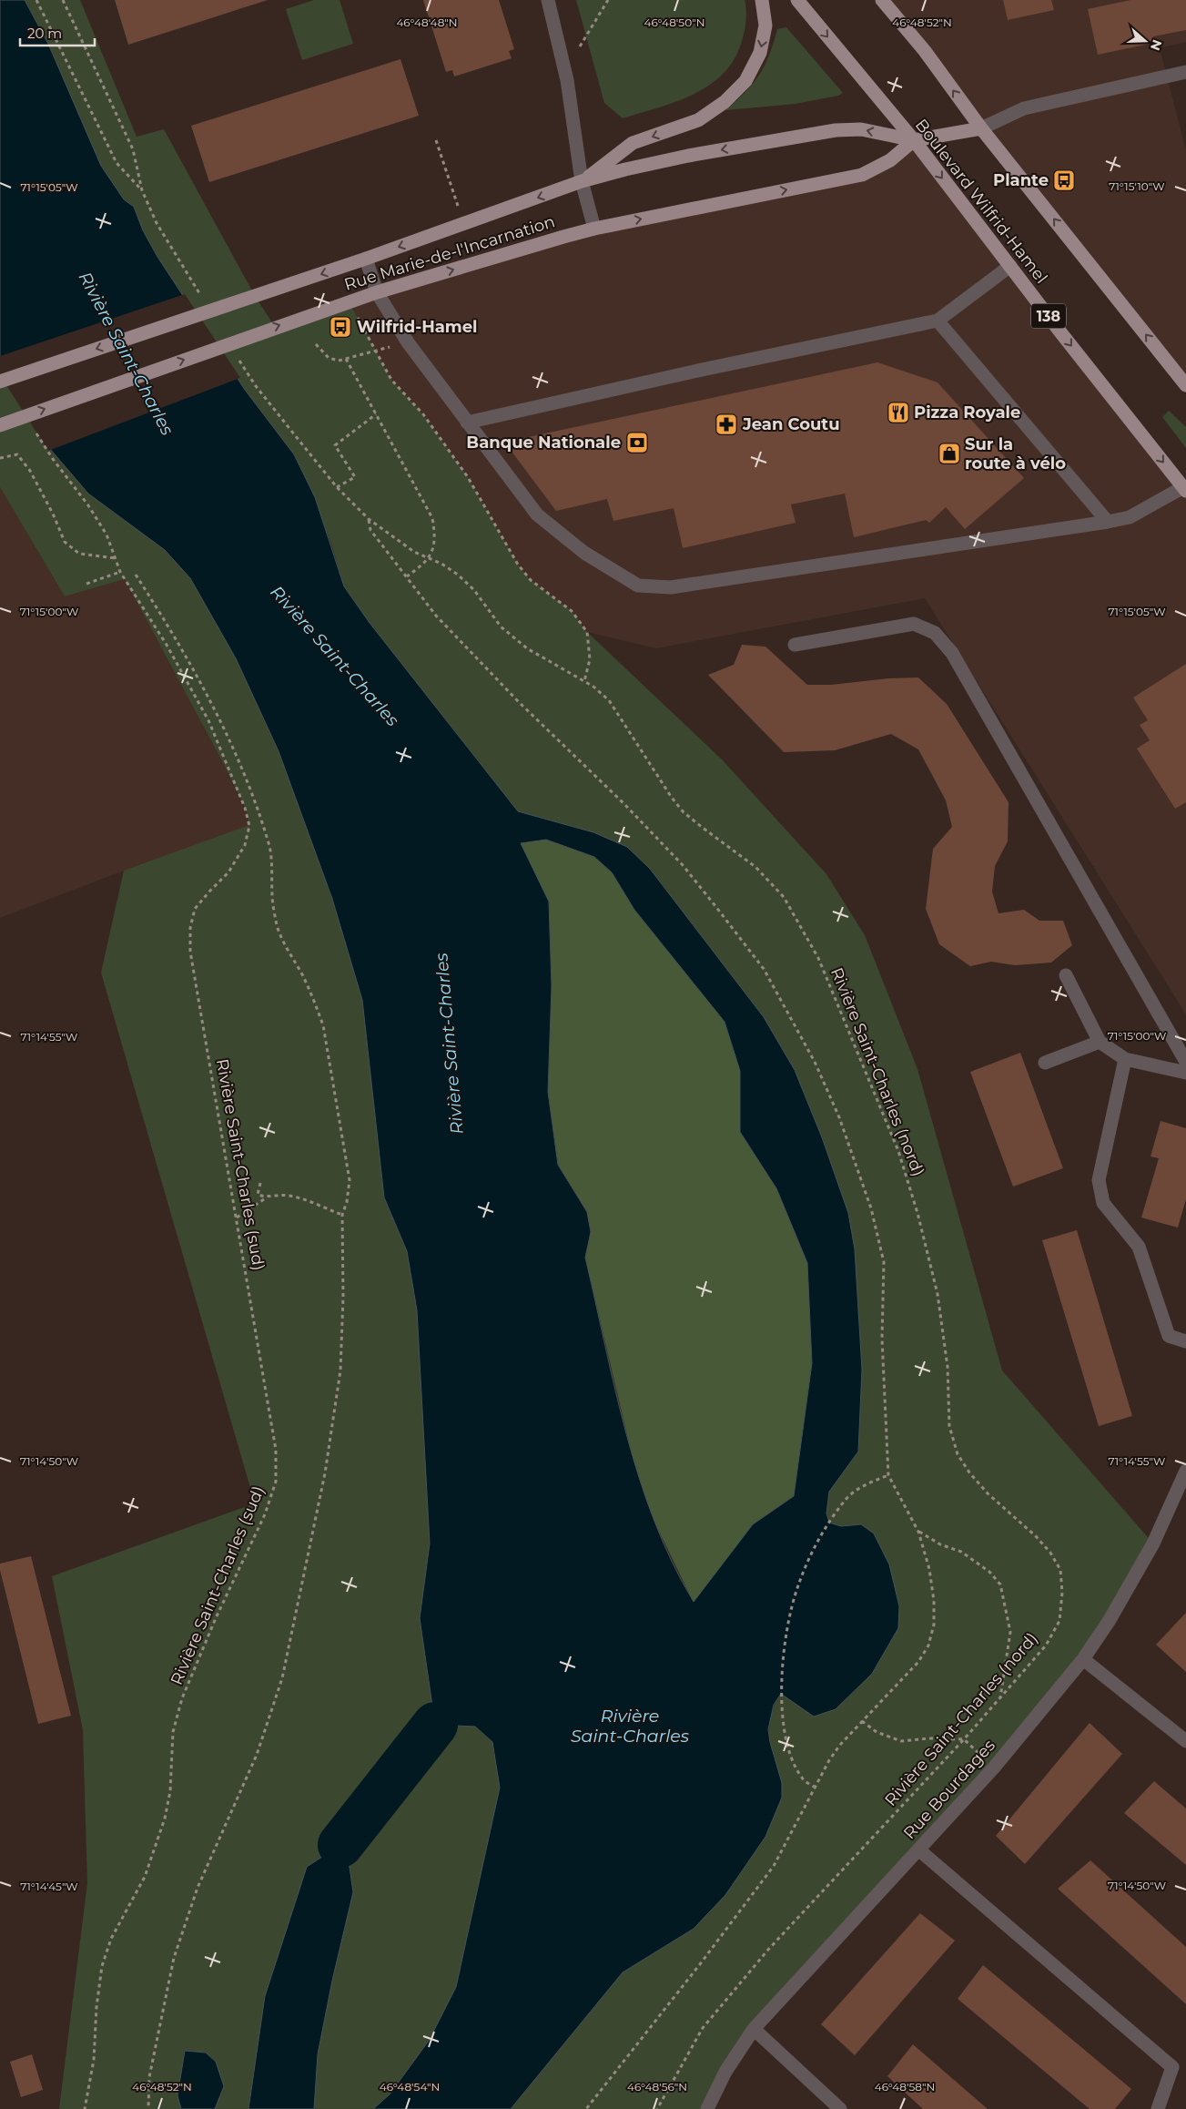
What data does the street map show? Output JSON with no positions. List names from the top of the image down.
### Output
{
  "streets": {
    "main road": ["Boulevard Wilfrid-Hamel", "Rue Marie-de-l'Incarnation", "138"],
    "street": ["Rue Bourdages"],
    "path": ["Rivière Saint-Charles (nord)", "Rivière Saint-Charles (sud)"]
  },
  "crossings": [
    ["Boulevard Wilfrid-Hamel", "Rue Marie-de-l'Incarnation"]
  ],
  "water": ["Rivière Saint-Charles"],
  "places": {
    "bus stop": ["Plante", "Wilfrid-Hamel"],
    "restaurant": ["Pizza Royale"],
    "pharmacy": ["Jean Coutu"],
    "bank": ["Banque Nationale"],
    "shop": ["Sur la route à vélo"]
  },
  "scale_bar": "20 m",
  "north": "right",
  "coordinates": [
    "46°48'48\"N",
    "46°48'50\"N",
    "46°48'52\"N",
    "71°15'10\"W",
    "71°15'05\"W",
    "71°15'00\"W",
    "71°14'55\"W",
    "71°14'50\"W",
    "71°14'45\"W",
    "46°48'54\"N",
    "46°48'56\"N",
    "46°48'58\"N"
  ]
}
